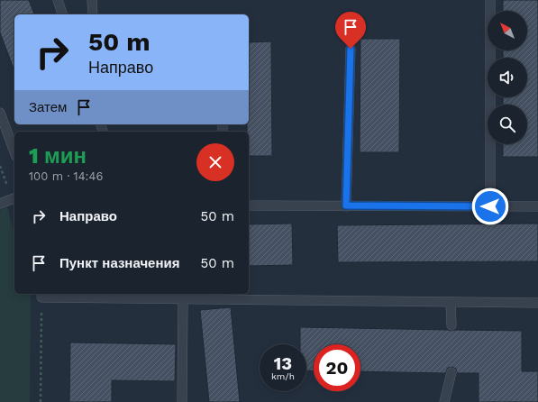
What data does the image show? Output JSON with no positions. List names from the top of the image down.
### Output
{
  "north": "top left",
  "page": {
    "turn": ["50 m", "Направо"],
    "then": "Затем",
    "heading": ["1 мин", "100 m · 14:46"],
    "list": [
      {
        "name": "Направо",
        "value": "50 m"
      },
      {
        "name": "Пункт назначения",
        "value": "50 m"
      }
    ],
    "speed": "13 km/h",
    "limit": "20"
  }
}
